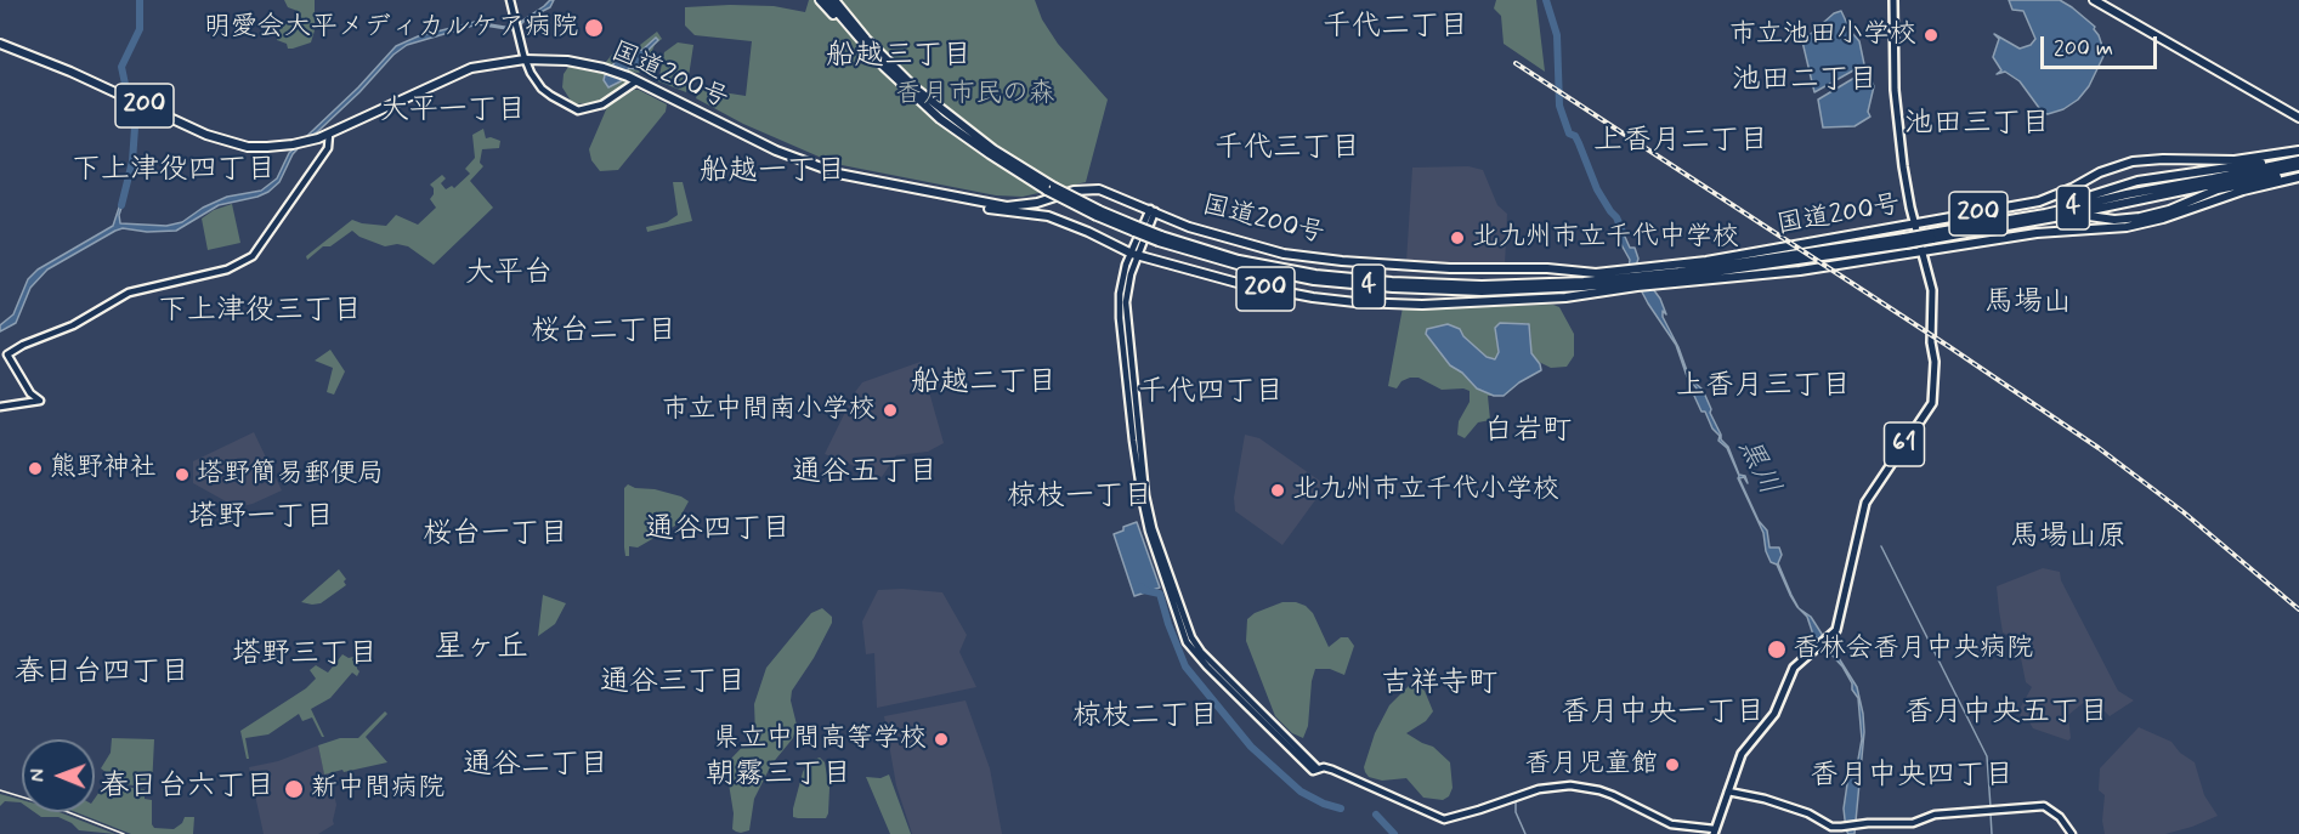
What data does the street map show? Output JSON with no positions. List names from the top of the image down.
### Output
{
  "streets": {
    "highway": ["国道200号", "200", "4"],
    "main road": ["61"]
  },
  "crossings": [
    ["国道200号", "61"]
  ],
  "districts": [
    "千代二丁目",
    "船越三丁目",
    "池田二丁目",
    "大平一丁目",
    "池田三丁目",
    "上香月二丁目",
    "千代三丁目",
    "下上津役四丁目",
    "船越一丁目",
    "大平台",
    "馬場山",
    "下上津役三丁目",
    "桜台二丁目",
    "船越二丁目",
    "上香月三丁目",
    "千代四丁目",
    "白岩町",
    "通谷五丁目",
    "椋枝一丁目",
    "塔野一丁目",
    "通谷四丁目",
    "桜台一丁目",
    "馬場山原",
    "星ヶ丘",
    "塔野三丁目",
    "春日台四丁目",
    "通谷三丁目",
    "吉祥寺町",
    "香月中央一丁目",
    "香月中央五丁目",
    "椋枝二丁目",
    "通谷二丁目",
    "朝霧三丁目",
    "香月中央四丁目",
    "春日台六丁目"
  ],
  "water": ["黒川"],
  "parks": ["香月市民の森"],
  "places": [
    "明愛会大平メディカルケア病院",
    "市立池田小学校",
    "北九州市立千代中学校",
    "市立中間南小学校",
    "熊野神社",
    "塔野簡易郵便局",
    "北九州市立千代小学校",
    "香林会香月中央病院",
    "県立中間高等学校",
    "香月児童館",
    "新中間病院"
  ],
  "scale_bar": "200 m",
  "north": "left"
}
